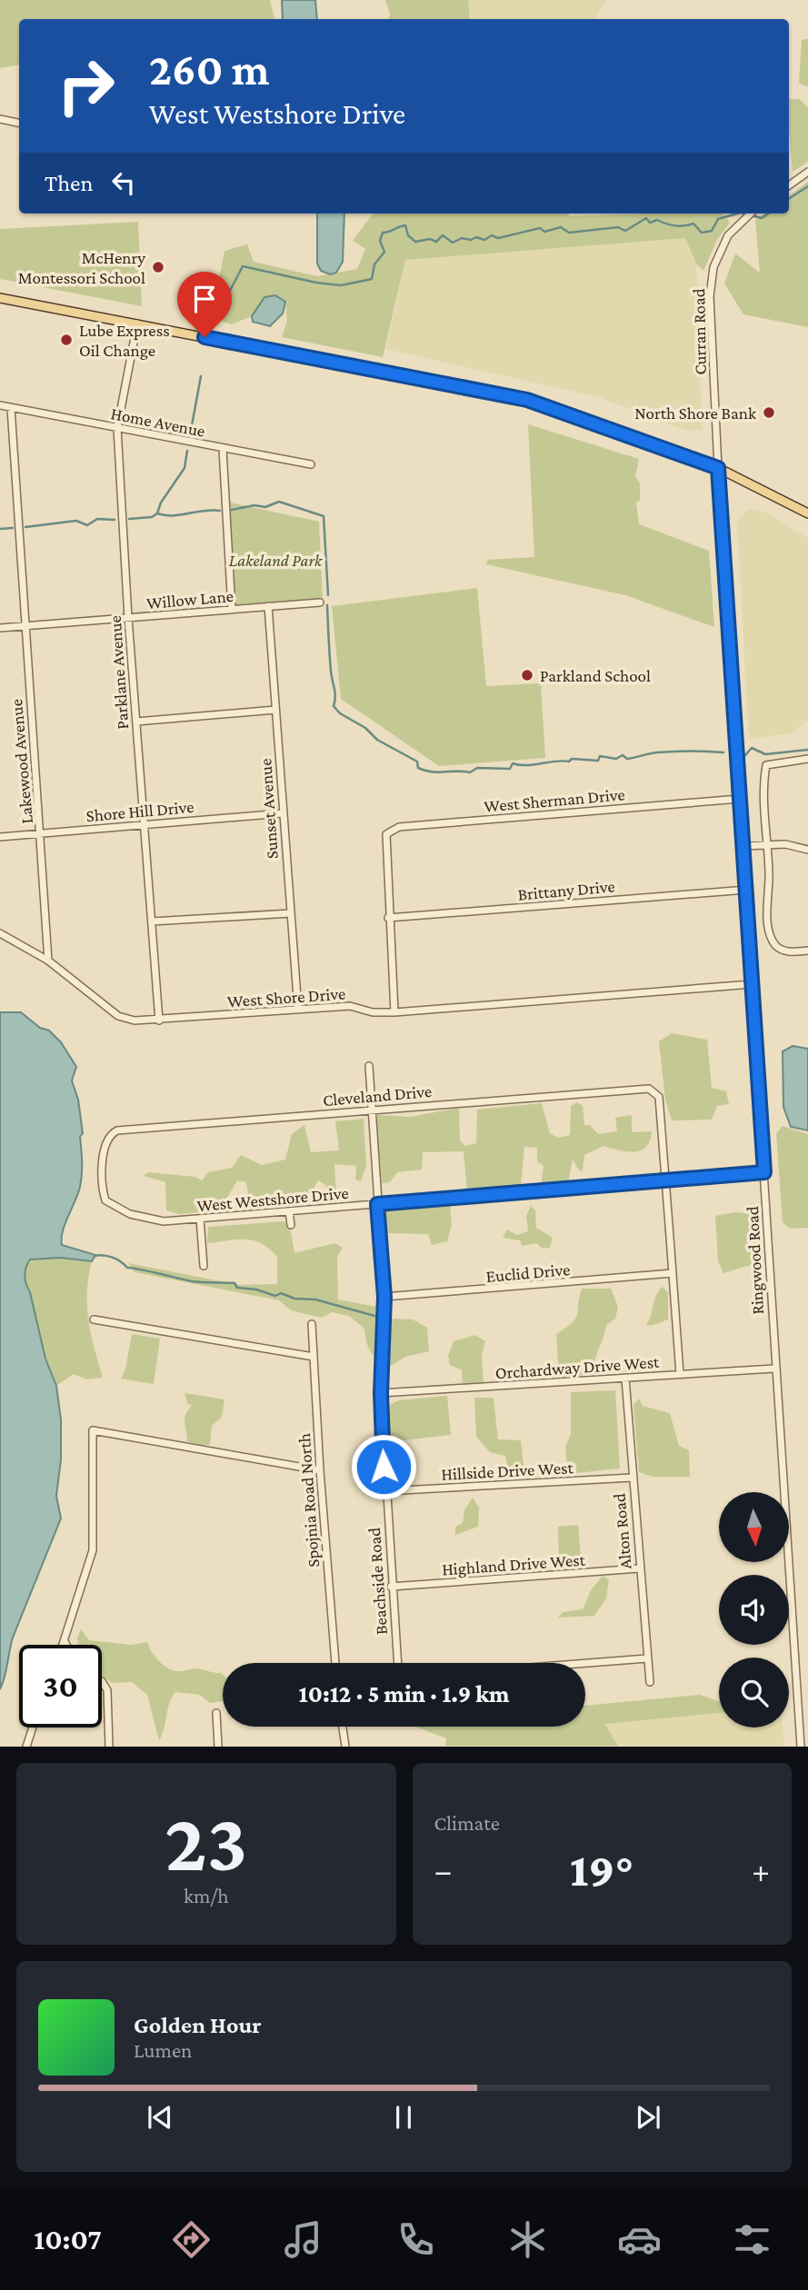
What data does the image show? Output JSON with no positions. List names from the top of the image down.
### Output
{
  "streets": {
    "street": [
      "Curran Road",
      "Home Avenue",
      "Willow Lane",
      "Parklane Avenue",
      "Lakewood Avenue",
      "West Sherman Drive",
      "Sunset Avenue",
      "Shore Hill Drive",
      "Brittany Drive",
      "West Shore Drive",
      "Cleveland Drive",
      "West Westshore Drive",
      "Ringwood Road",
      "Euclid Drive",
      "Orchardway Drive West",
      "Hillside Drive West",
      "Spojnia Road North",
      "Alton Road",
      "Highland Drive West",
      "Beachside Road"
    ]
  },
  "crossings": [
    ["Curran Road", "Ringwood Road"],
    ["Home Avenue", "Parklane Avenue"],
    ["Home Avenue", "Lakewood Avenue"],
    ["Willow Lane", "Parklane Avenue"],
    ["Willow Lane", "Lakewood Avenue"],
    ["Willow Lane", "Sunset Avenue"],
    ["Parklane Avenue", "Shore Hill Drive"],
    ["Parklane Avenue", "West Shore Drive"],
    ["Lakewood Avenue", "Shore Hill Drive"],
    ["Lakewood Avenue", "West Shore Drive"],
    ["West Sherman Drive", "Brittany Drive"],
    ["West Sherman Drive", "Ringwood Road"],
    ["Sunset Avenue", "Shore Hill Drive"],
    ["Sunset Avenue", "West Shore Drive"],
    ["Brittany Drive", "Ringwood Road"],
    ["West Shore Drive", "Ringwood Road"],
    ["Cleveland Drive", "West Westshore Drive"],
    ["Cleveland Drive", "Beachside Road"],
    ["West Westshore Drive", "Ringwood Road"],
    ["West Westshore Drive", "Beachside Road"],
    ["Ringwood Road", "Orchardway Drive West"],
    ["Euclid Drive", "Beachside Road"],
    ["Orchardway Drive West", "Alton Road"],
    ["Orchardway Drive West", "Beachside Road"],
    ["Hillside Drive West", "Alton Road"],
    ["Hillside Drive West", "Beachside Road"],
    ["Alton Road", "Highland Drive West"],
    ["Highland Drive West", "Beachside Road"]
  ],
  "parks": ["Lakeland Park"],
  "places": [
    "McHenry Montessori School",
    "Lube Express Oil Change",
    "North Shore Bank",
    "Parkland School"
  ],
  "north": "bottom",
  "page": {
    "turn": ["260 m", "West Westshore Drive"],
    "then": "Then",
    "limit": "30",
    "trip": "10:12 · 5 min · 1.9 km",
    "tile": [
      ["23", "km/h"],
      "Climate"
    ],
    "heat": ["−", "19°", "+"],
    "song": ["Golden Hour", "Lumen"],
    "tabs": "10:07"
  }
}
